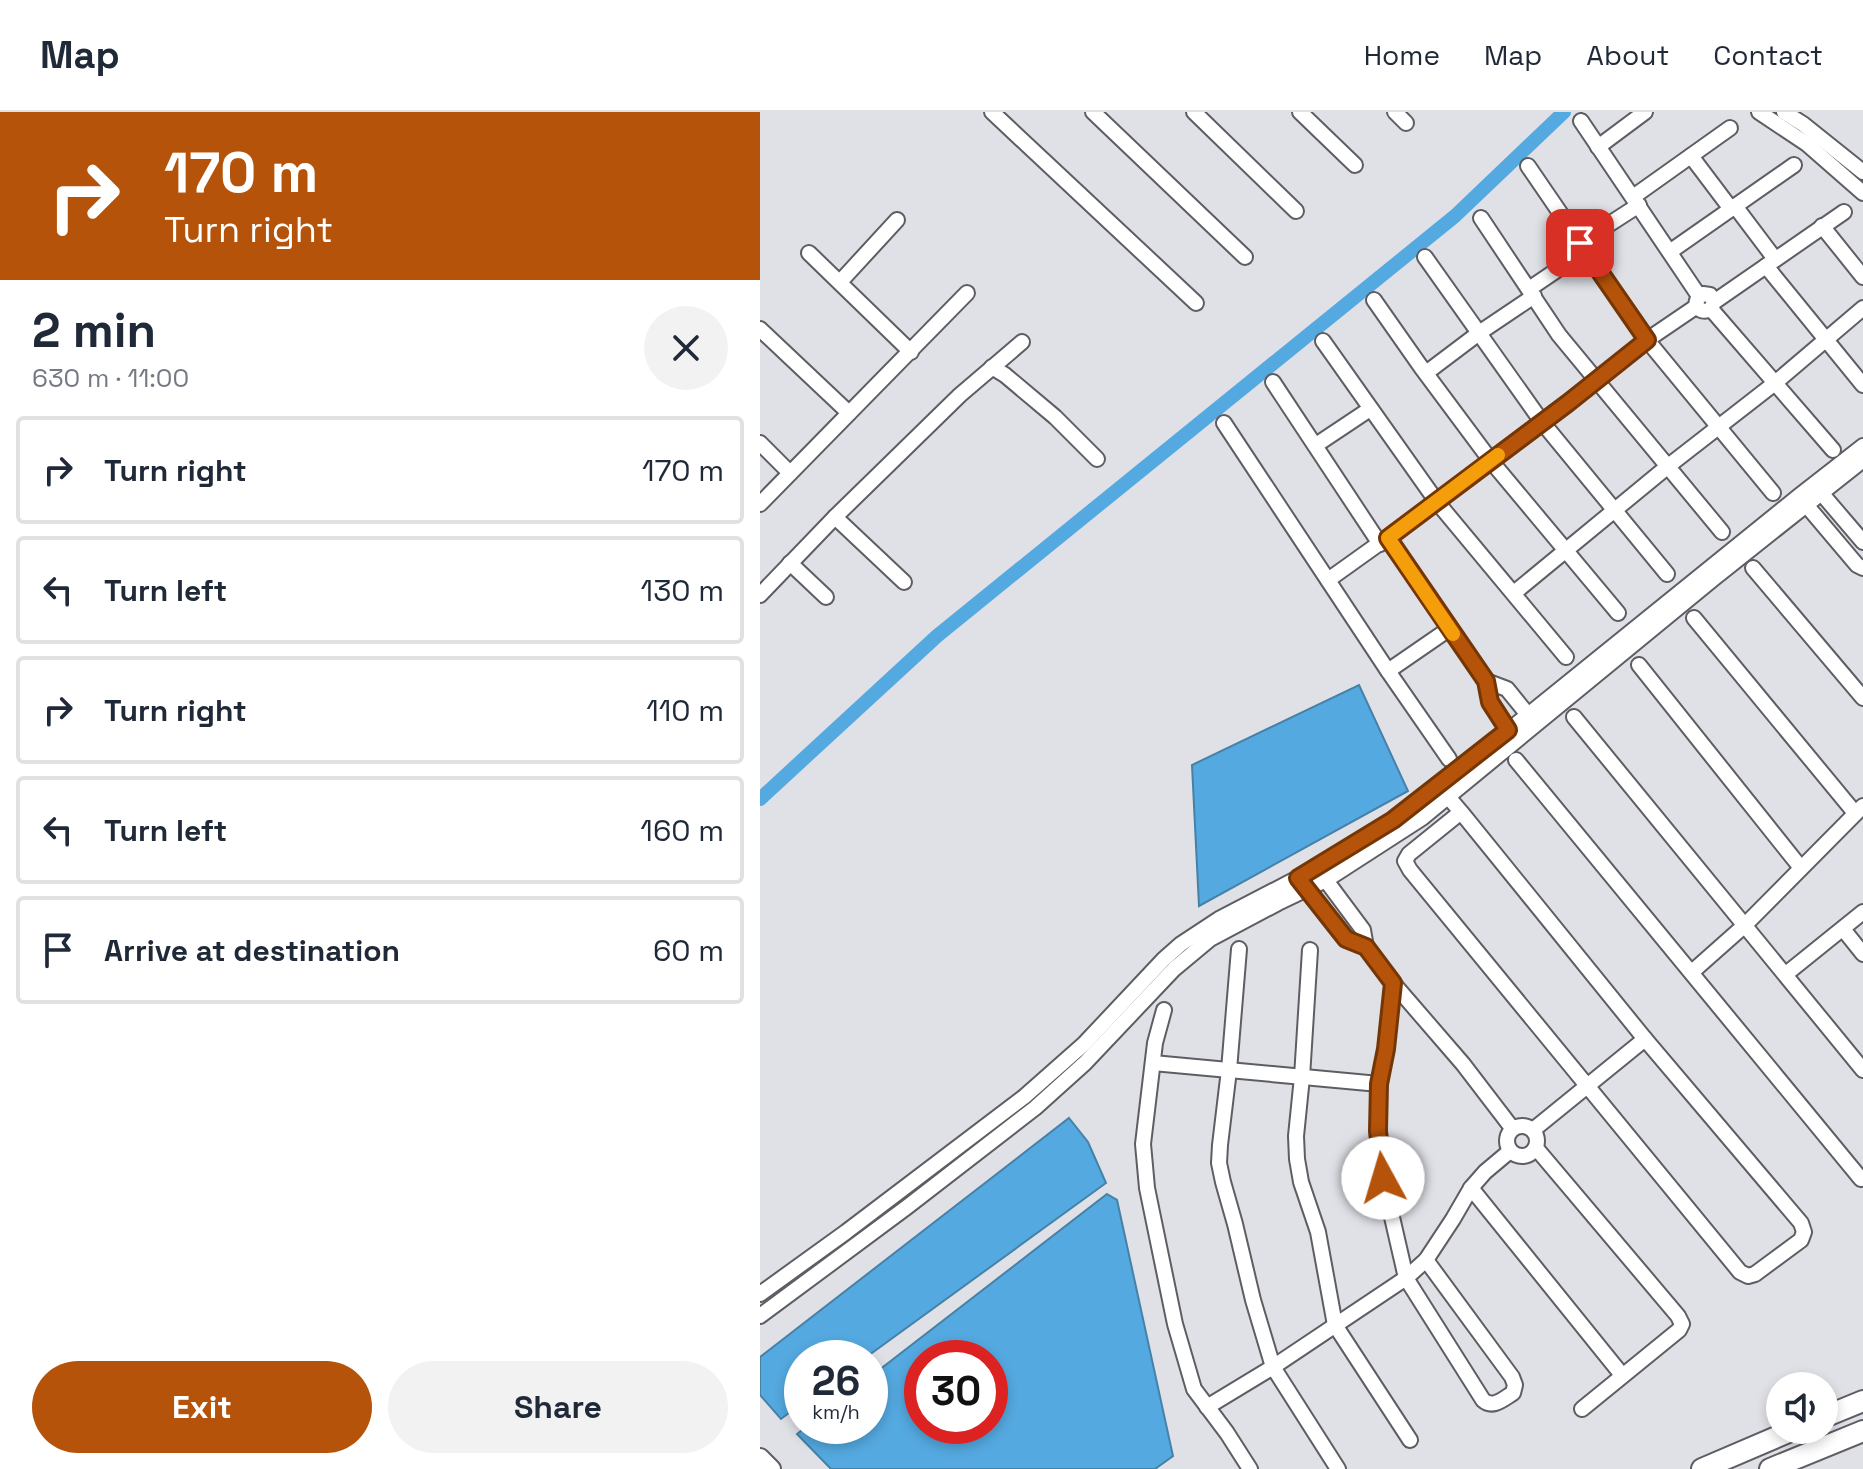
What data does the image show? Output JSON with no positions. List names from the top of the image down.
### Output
{
  "page": {
    "header": "Map",
    "nav": [
      "Home",
      "Map",
      "About",
      "Contact"
    ],
    "turn": ["170 m", "Turn right"],
    "heading": ["2 min", "630 m · 11:00"],
    "list": [
      {
        "name": "Turn right",
        "value": "170 m"
      },
      {
        "name": "Turn left",
        "value": "130 m"
      },
      {
        "name": "Turn right",
        "value": "110 m"
      },
      {
        "name": "Turn left",
        "value": "160 m"
      },
      {
        "name": "Arrive at destination",
        "value": "60 m"
      }
    ],
    "speed": "26 km/h",
    "limit": "30",
    "buttons": ["Exit", "Share"]
  }
}
